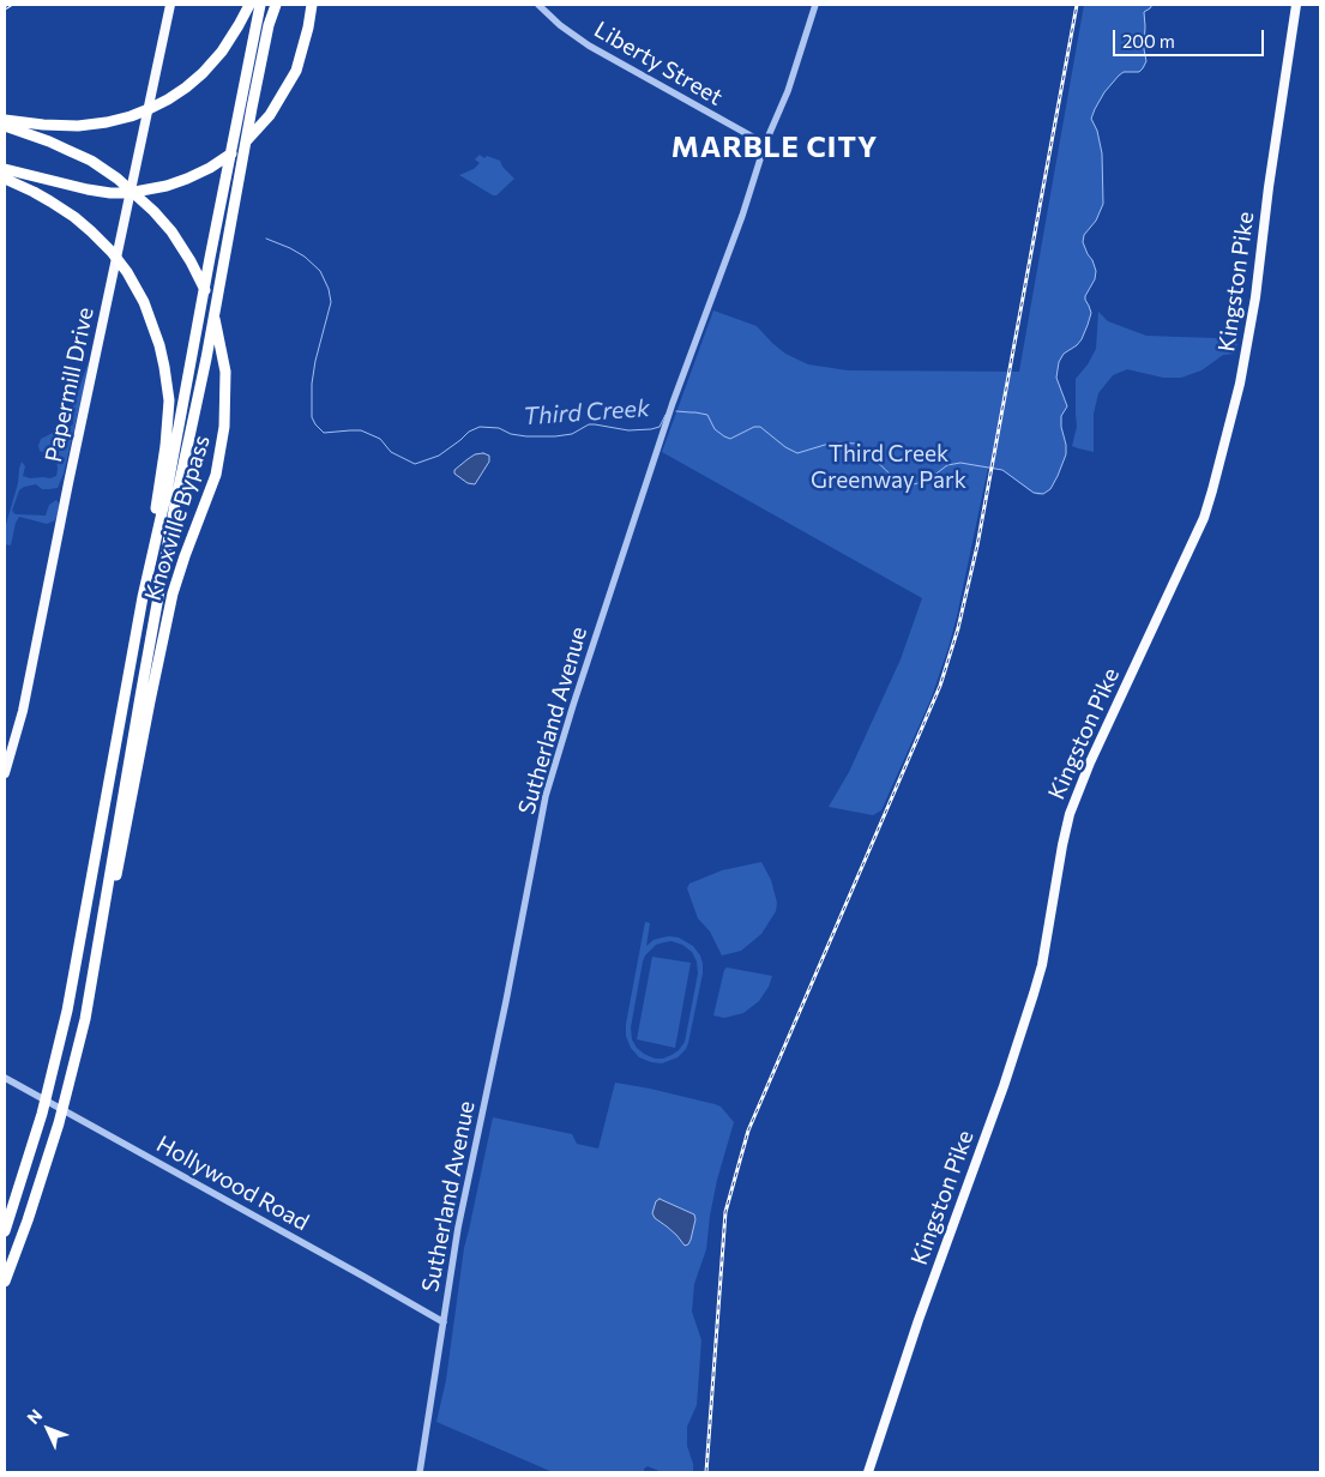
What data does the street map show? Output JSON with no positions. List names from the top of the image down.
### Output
{
  "streets": {
    "highway": ["Knoxville Bypass"],
    "main road": ["Kingston Pike", "Papermill Drive"],
    "street": ["Liberty Street", "Sutherland Avenue", "Hollywood Road"]
  },
  "crossings": [
    ["Liberty Street", "Sutherland Avenue"],
    ["Sutherland Avenue", "Hollywood Road"]
  ],
  "districts": ["MARBLE CITY"],
  "water": ["Third Creek"],
  "parks": ["Third Creek Greenway Park"],
  "scale_bar": "200 m",
  "north": "top left"
}
